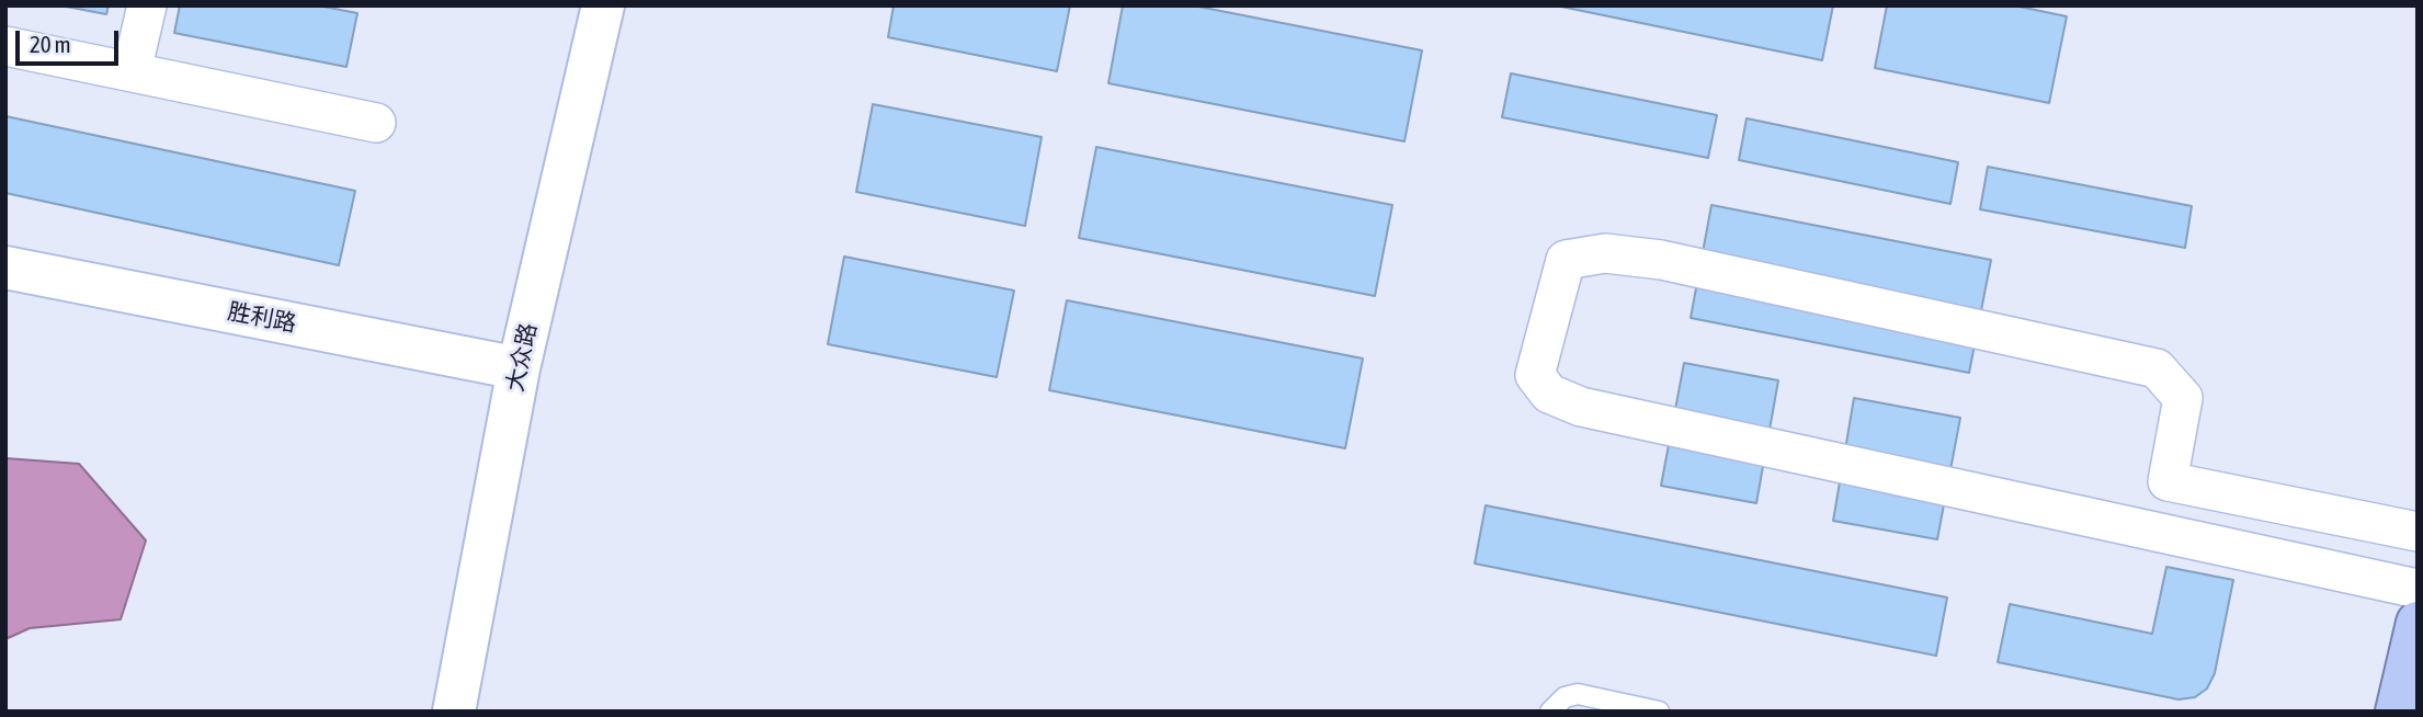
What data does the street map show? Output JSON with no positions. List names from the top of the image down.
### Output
{
  "streets": {
    "street": ["胜利路", "大众路"]
  },
  "crossings": [
    ["胜利路", "大众路"]
  ],
  "scale_bar": "20 m"
}
